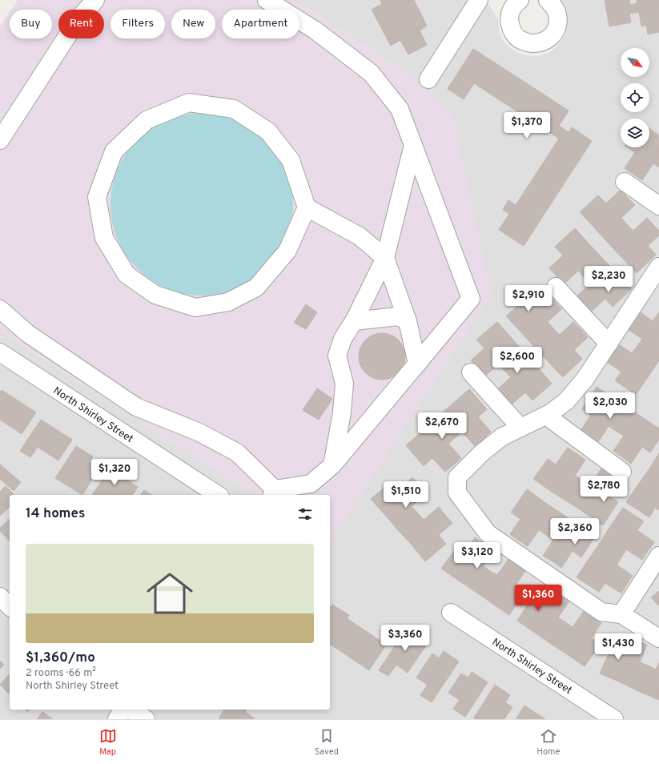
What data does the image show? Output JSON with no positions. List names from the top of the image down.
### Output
{
  "streets": {
    "street": ["North Shirley Street"]
  },
  "north": "bottom right",
  "page": {
    "chip": [
      "Buy",
      "Rent",
      "Filters",
      "New",
      "Apartment"
    ],
    "price": [
      "$1,370",
      "$2,230",
      "$2,910",
      "$2,600",
      "$2,030",
      "$2,670",
      "$1,320",
      "$2,780",
      "$1,510",
      "$2,360",
      "$3,120",
      "$1,360",
      "$3,360",
      "$1,430"
    ],
    "heading": "14 homes",
    "list": [
      {
        "name": "$1,360/mo",
        "note": "2 rooms · 66 m² · North Shirley Street"
      }
    ],
    "tabs": ["Map", "Saved", "Home"]
  }
}
